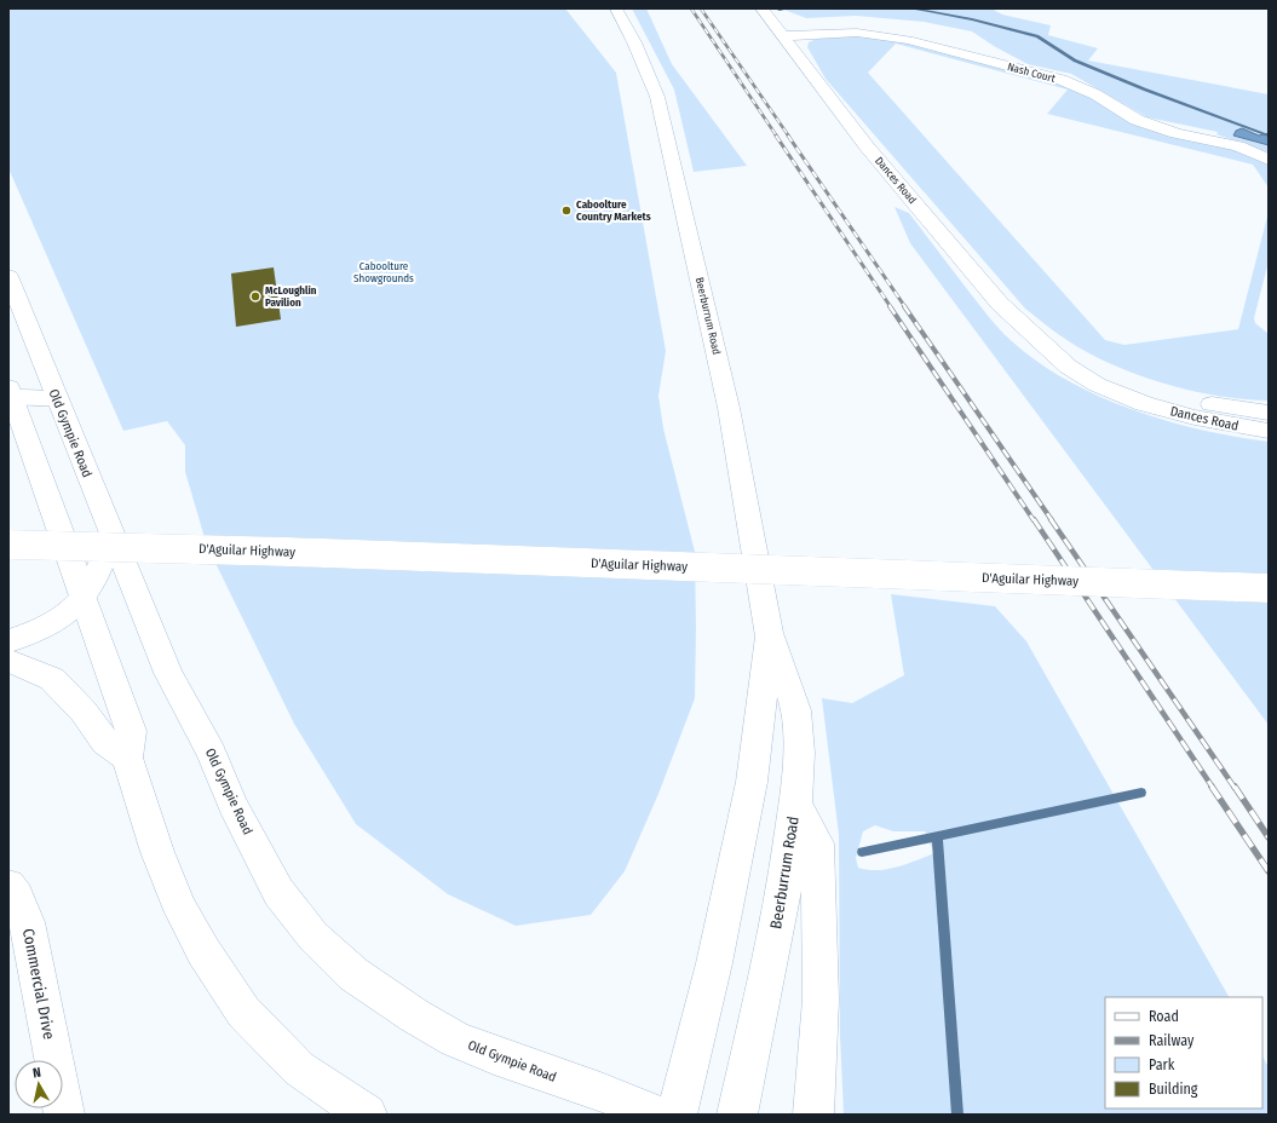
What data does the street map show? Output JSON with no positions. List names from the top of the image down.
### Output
{
  "streets": {
    "main road": [
      "Nash Court",
      "Dances Road",
      "Beerburrum Road",
      "Old Gympie Road",
      "D'Aguilar Highway",
      "Commercial Drive"
    ]
  },
  "crossings": [
    ["Nash Court", "Dances Road"]
  ],
  "parks": ["Caboolture Showgrounds"],
  "places": ["Caboolture Country Markets", "McLoughlin Pavilion"],
  "legend": [
    "Road",
    "Railway",
    "Park",
    "Building"
  ],
  "north": "top"
}
